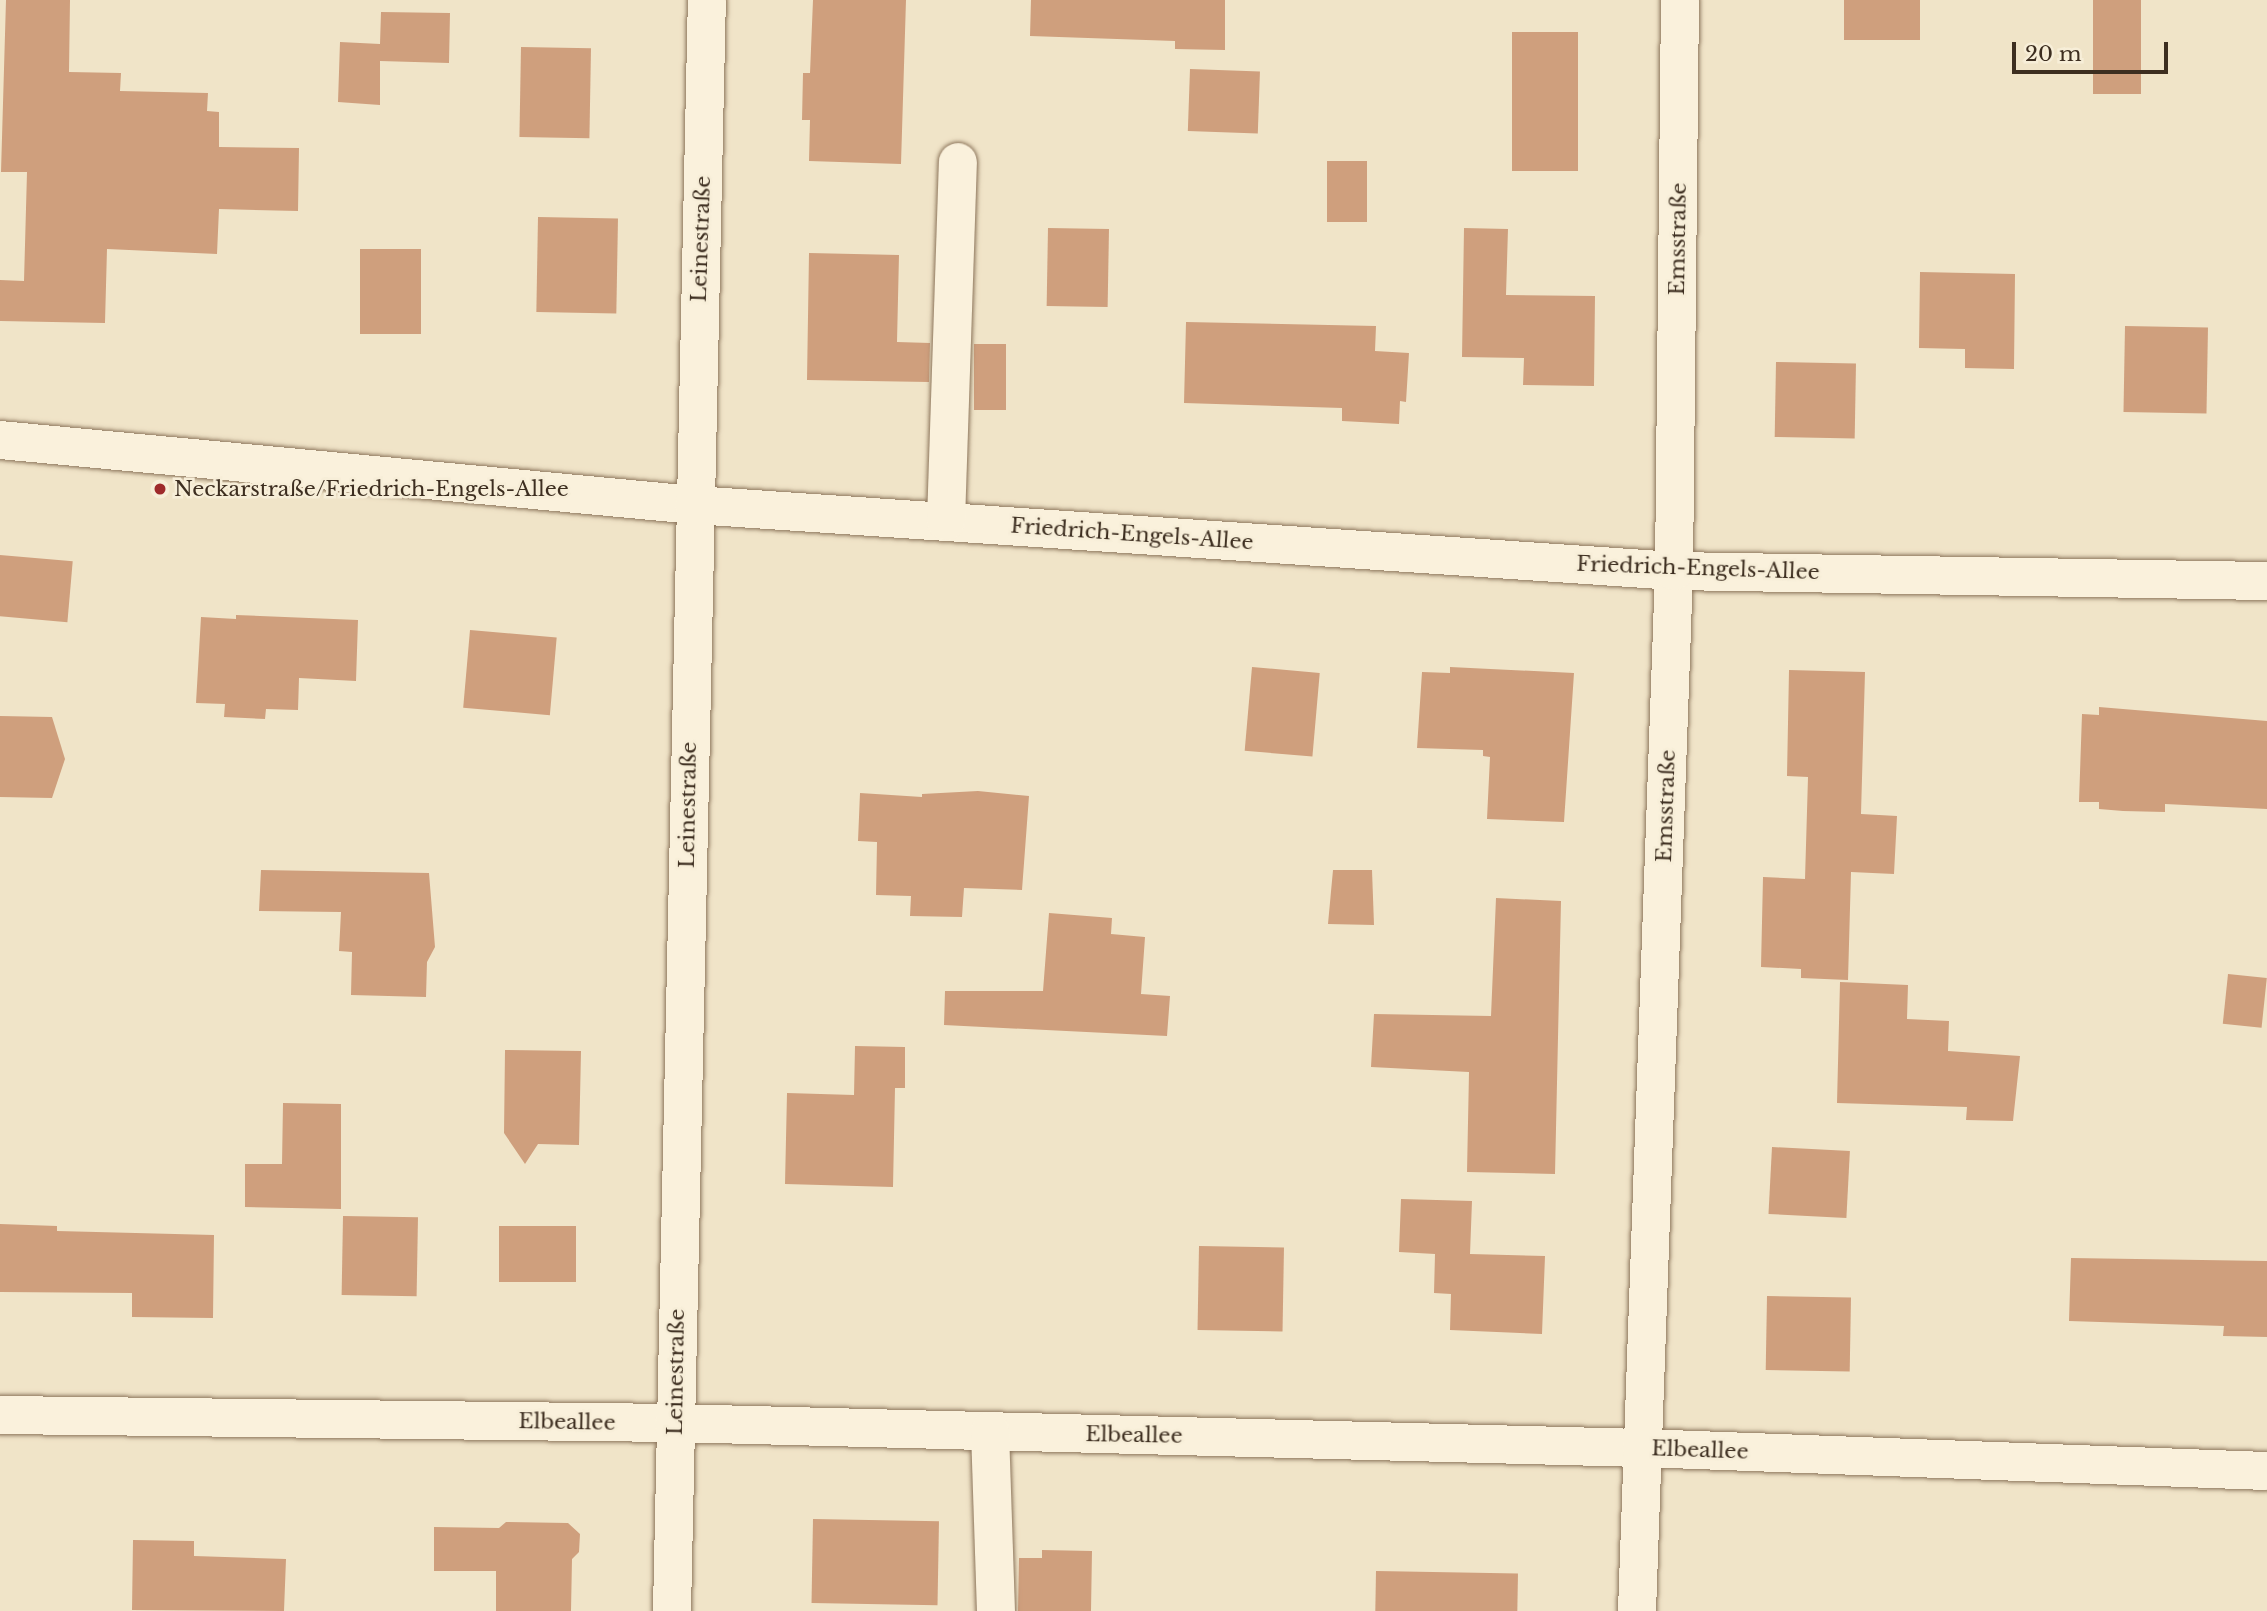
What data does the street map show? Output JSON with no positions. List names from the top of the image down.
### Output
{
  "streets": {
    "street": [
      "Leinestraße",
      "Emsstraße",
      "Friedrich-Engels-Allee",
      "Elbeallee"
    ]
  },
  "crossings": [
    ["Leinestraße", "Friedrich-Engels-Allee"],
    ["Leinestraße", "Elbeallee"],
    ["Emsstraße", "Friedrich-Engels-Allee"],
    ["Emsstraße", "Elbeallee"]
  ],
  "places": ["Neckarstraße/Friedrich-Engels-Allee"],
  "scale_bar": "20 m"
}
